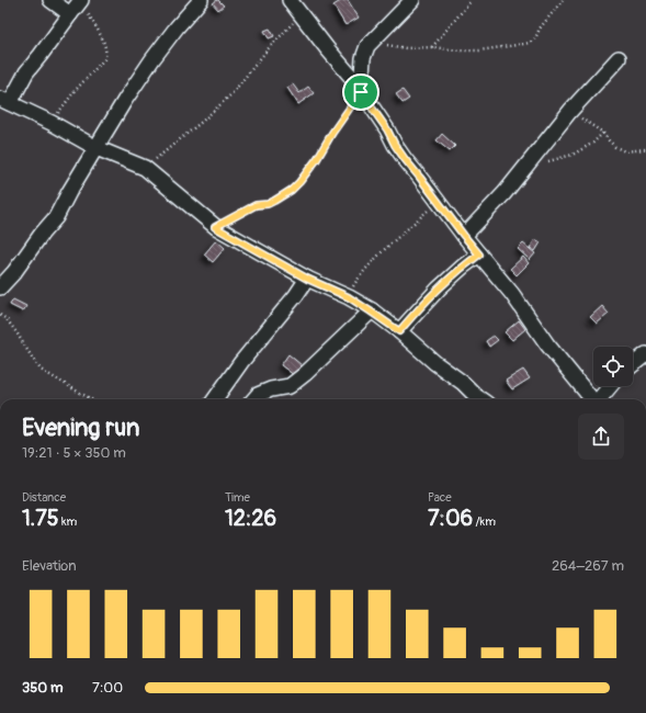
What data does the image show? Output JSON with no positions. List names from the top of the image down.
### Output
{
  "page": {
    "heading": ["Evening run", "19:21 · 5 × 350 m"],
    "stats": [
      ["Distance", "1.75 km"],
      ["Time", "12:26"],
      ["Pace", "7:06 /km"]
    ],
    "chart": ["Elevation", "264–267 m"],
    "list": [
      {
        "name": "350 m",
        "note": "7:00"
      }
    ]
  }
}
